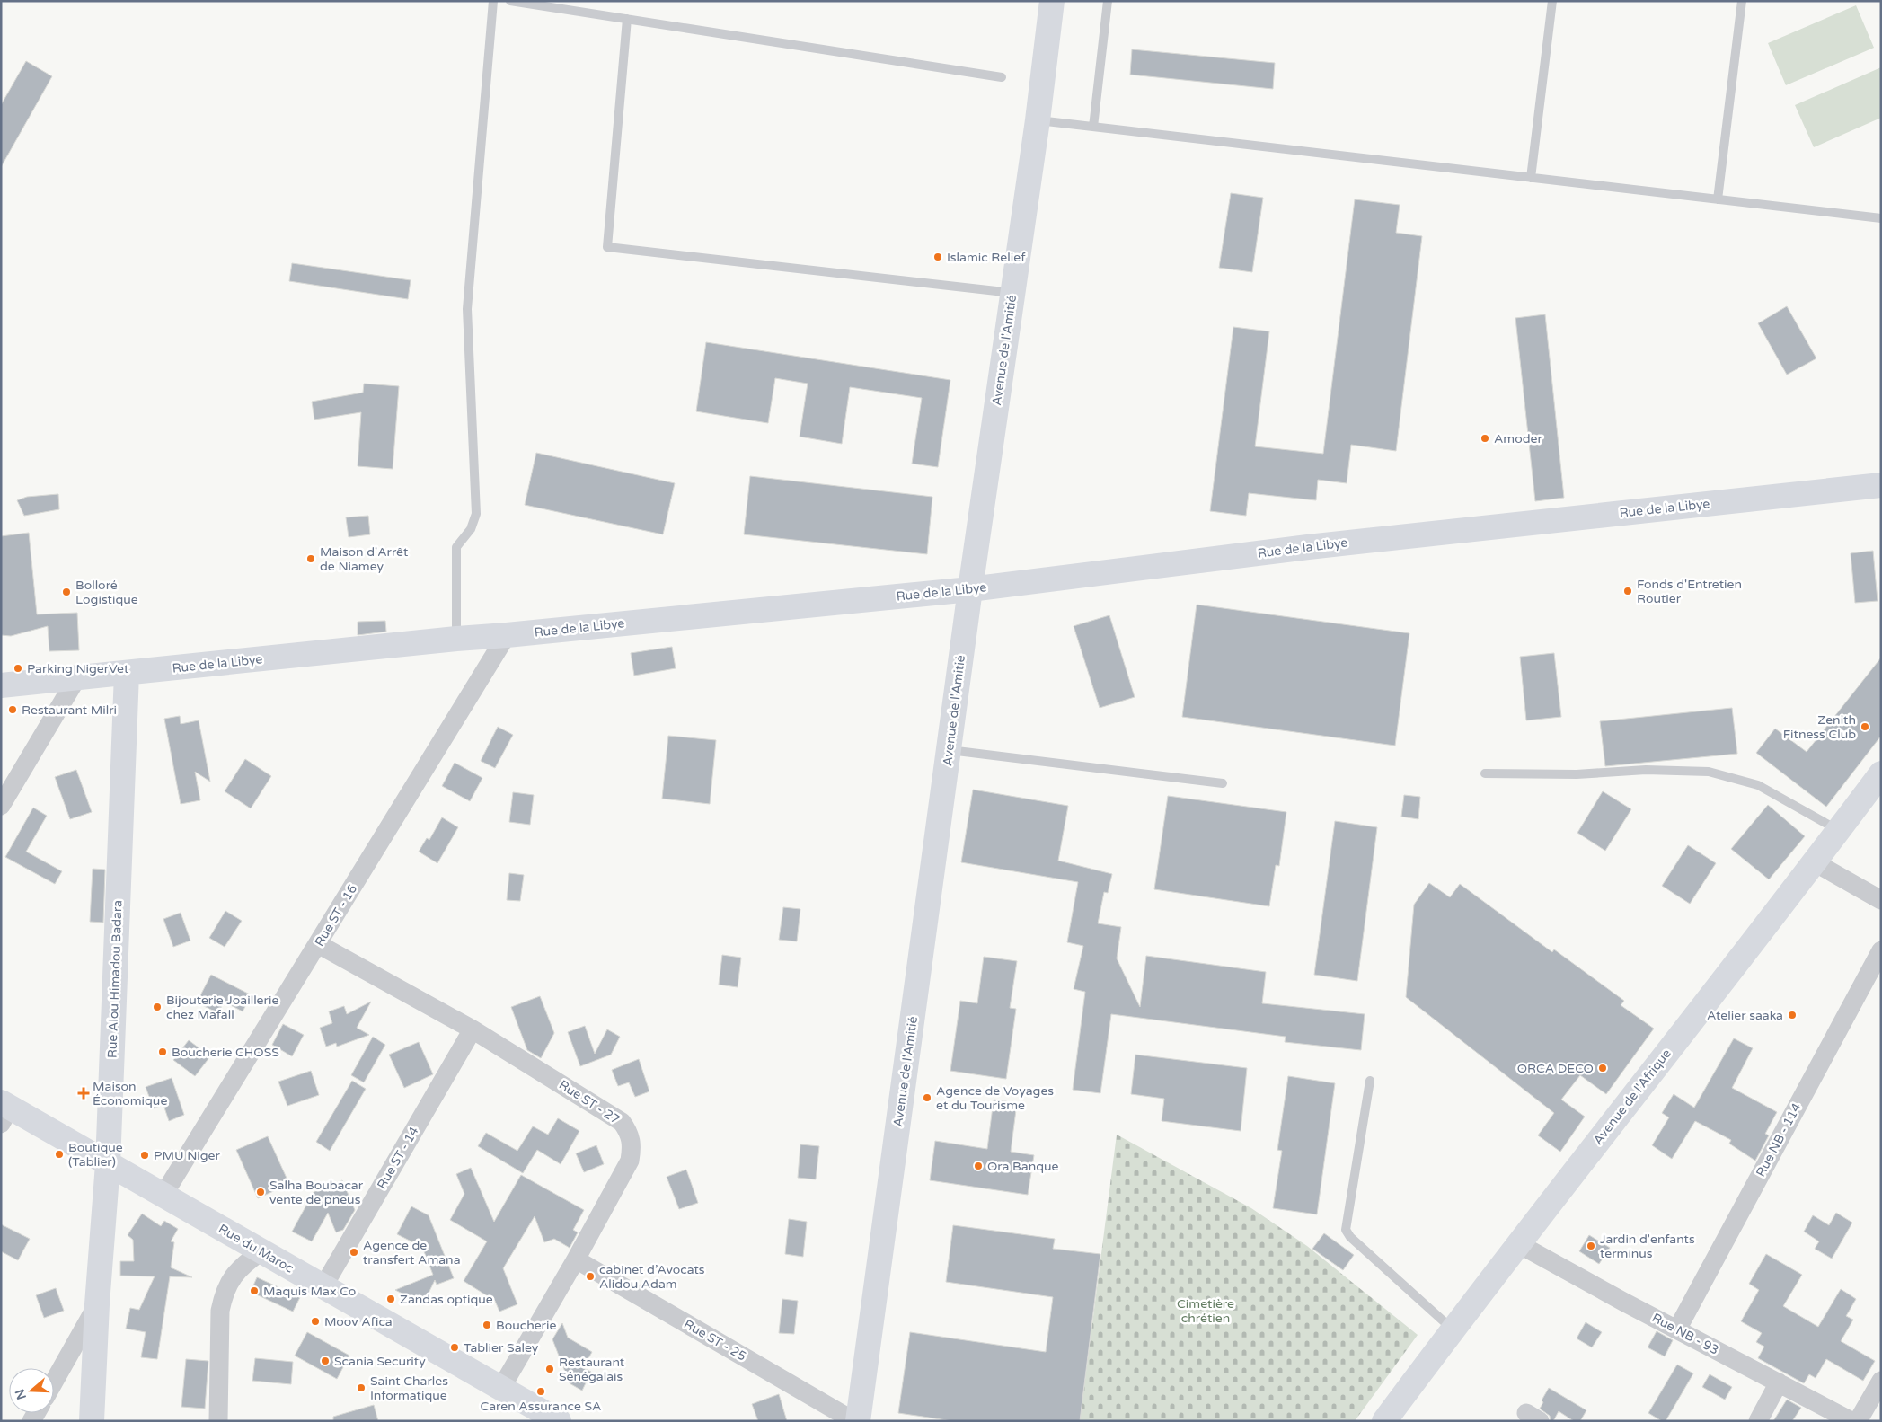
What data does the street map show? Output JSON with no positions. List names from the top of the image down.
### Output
{
  "streets": {
    "street": [
      "Avenue de l'Amitié",
      "Rue de la Libye",
      "Rue ST - 16",
      "Rue Alou Himadou Badara",
      "Avenue de l'Afrique",
      "Rue ST - 27",
      "Rue NB - 114",
      "Rue ST - 14",
      "Rue du Maroc",
      "Rue NB - 93",
      "Rue ST - 25"
    ]
  },
  "crossings": [
    ["Avenue de l'Amitié", "Rue de la Libye"],
    ["Avenue de l'Amitié", "Rue ST - 25"],
    ["Rue de la Libye", "Rue ST - 16"],
    ["Rue de la Libye", "Rue Alou Himadou Badara"],
    ["Rue ST - 16", "Rue ST - 27"],
    ["Rue ST - 16", "Rue du Maroc"],
    ["Rue Alou Himadou Badara", "Rue du Maroc"],
    ["Avenue de l'Afrique", "Rue NB - 93"],
    ["Rue ST - 27", "Rue ST - 14"],
    ["Rue ST - 27", "Rue du Maroc"],
    ["Rue ST - 27", "Rue ST - 25"],
    ["Rue NB - 114", "Rue NB - 93"],
    ["Rue ST - 14", "Rue du Maroc"]
  ],
  "parks": ["Cimetière chrétien"],
  "places": {
    "other": [
      "Islamic Relief",
      "Amoder",
      "Maison d'Arrêt de Niamey",
      "Fonds d'Entretien Routier",
      "Bolloré Logistique",
      "Parking NigerVet",
      "Restaurant Milri",
      "Zenith Fitness Club",
      "Bijouterie Joaillerie chez Mafall",
      "Atelier saaka",
      "Boucherie CHOSS",
      "ORCA DECO",
      "Agence de Voyages et du Tourisme",
      "Boutique (Tablier)",
      "PMU Niger",
      "Ora Banque",
      "Salha Boubacar vente de pneus",
      "Jardin d'enfants terminus",
      "Agence de transfert Amana",
      "cabinet d’Avocats Alidou Adam",
      "Maquis Max Co",
      "Zandas optique",
      "Moov Afica",
      "Boucherie",
      "Tablier Saley",
      "Scania Security",
      "Restaurant Sénégalais",
      "Saint Charles Informatique",
      "Caren Assurance SA"
    ],
    "health": ["Maison Économique"]
  },
  "north": "left"
}
